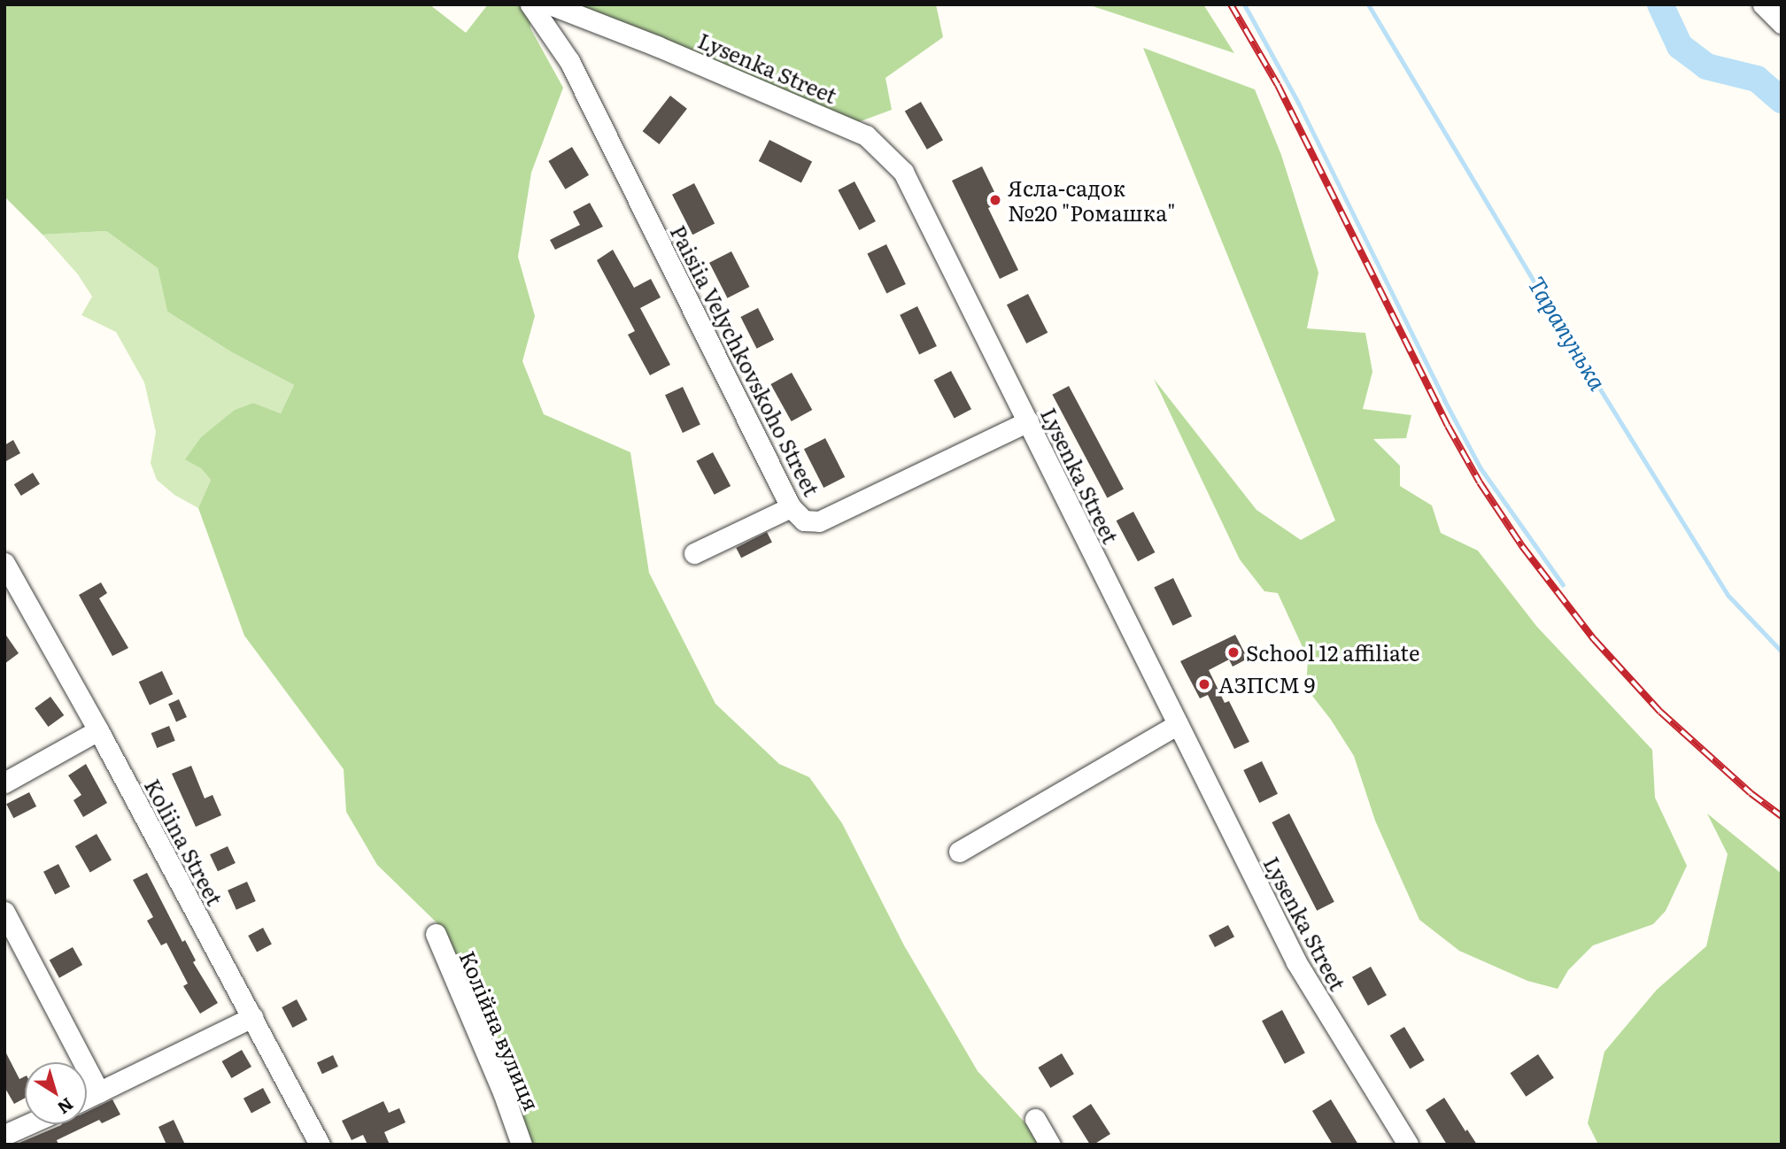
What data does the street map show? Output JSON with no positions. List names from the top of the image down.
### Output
{
  "streets": {
    "street": [
      "Lysenka Street",
      "Paisiia Velychkovskoho Street",
      "Koliina Street",
      "Колійна вулиця"
    ]
  },
  "crossings": [
    ["Lysenka Street", "Paisiia Velychkovskoho Street"]
  ],
  "water": ["Тарапунька"],
  "places": ["Ясла-садок №20 \"Ромашка\"", "School 12 affiliate", "АЗПСМ 9"],
  "north": "bottom right"
}
